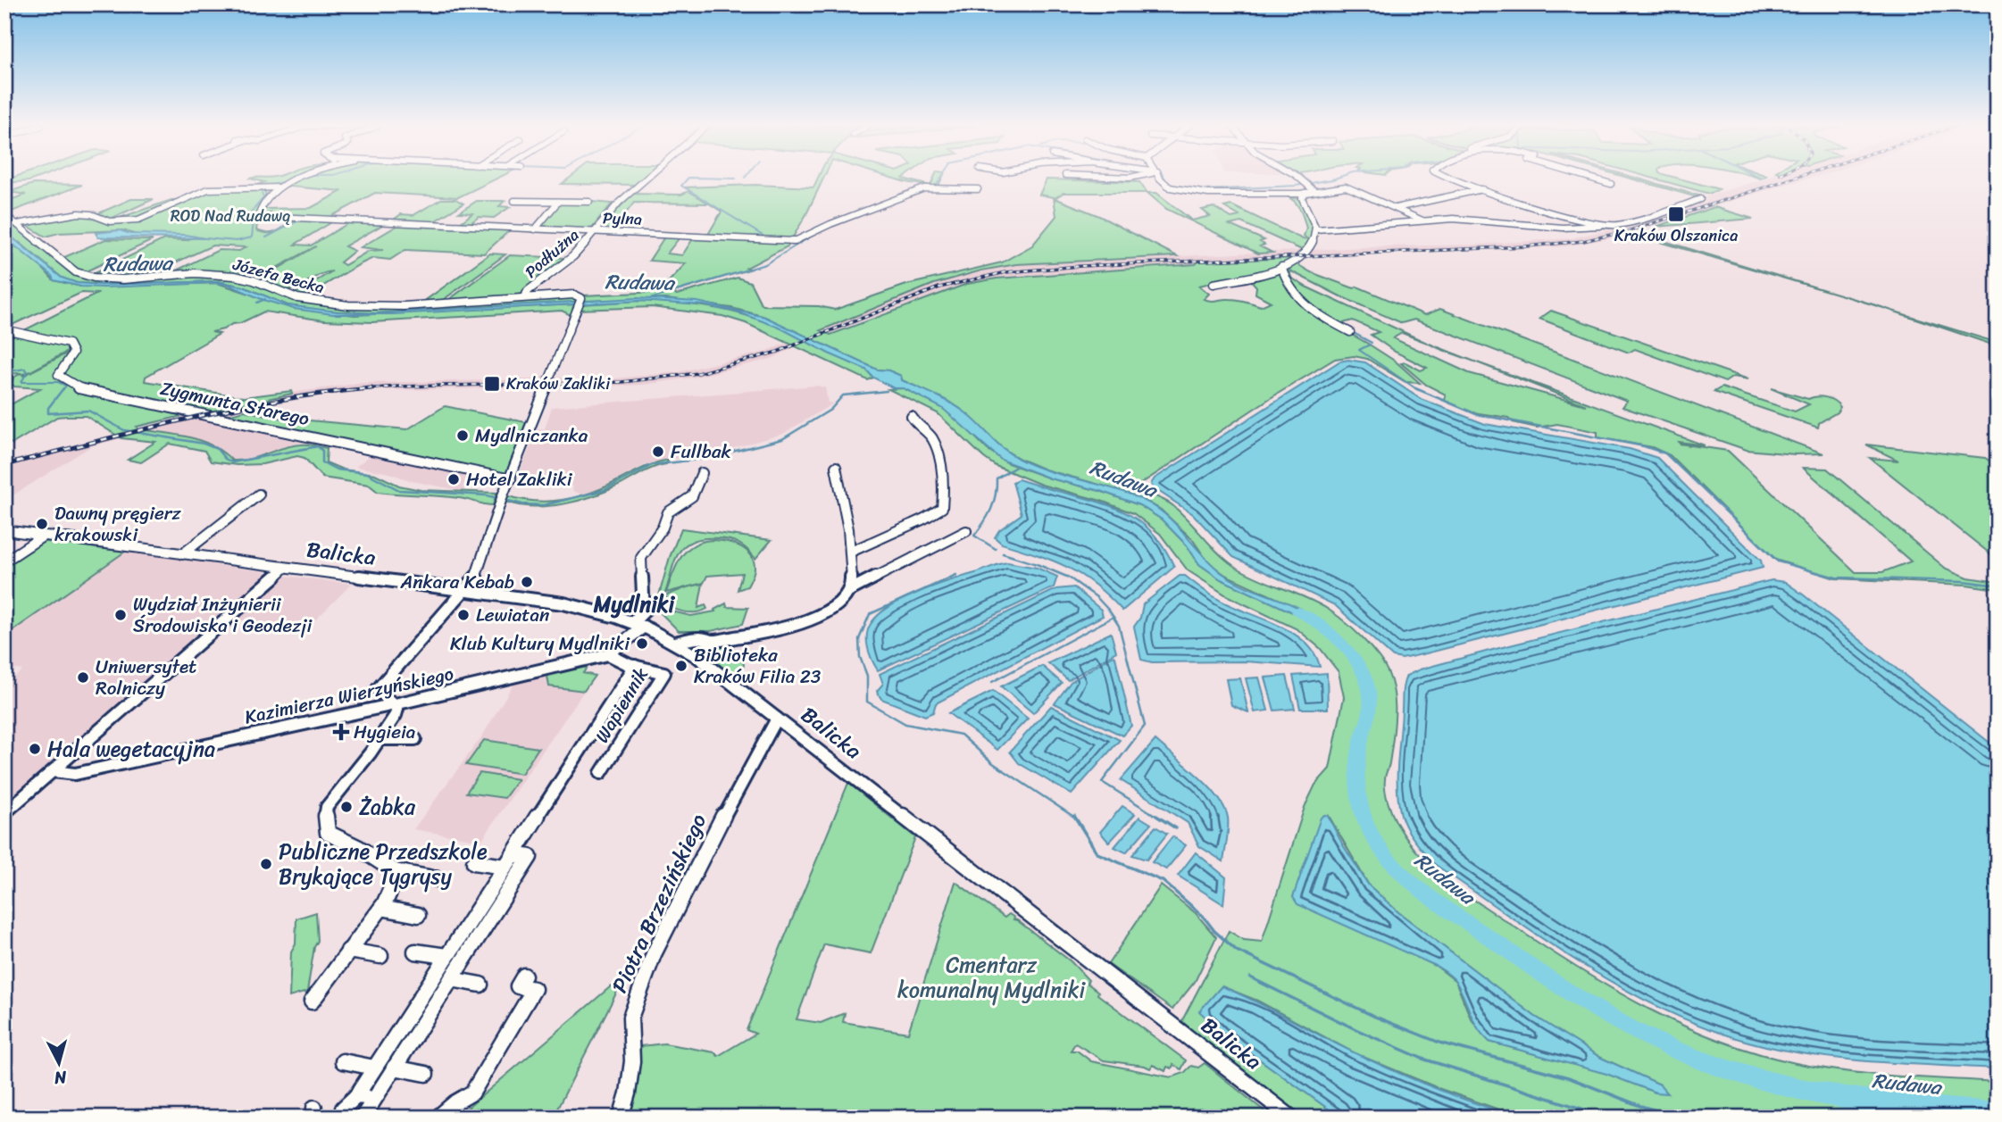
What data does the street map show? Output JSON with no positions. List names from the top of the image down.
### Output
{
  "streets": {
    "street": [
      "Pylna",
      "Podłużna",
      "Józefa Becka",
      "Zygmunta Starego",
      "Balicka",
      "Kazimierza Wierzyńskiego",
      "Wapiennik",
      "Piotra Brzezińskiego"
    ]
  },
  "crossings": [
    ["Pylna", "Podłużna"],
    ["Podłużna", "Józefa Becka"],
    ["Józefa Becka", "Zygmunta Starego"],
    ["Balicka", "Kazimierza Wierzyńskiego"],
    ["Balicka", "Piotra Brzezińskiego"],
    ["Kazimierza Wierzyńskiego", "Wapiennik"]
  ],
  "districts": ["Mydlniki"],
  "water": ["Rudawa"],
  "parks": ["ROD Nad Rudawą", "Cmentarz komunalny Mydlniki"],
  "places": {
    "transit": ["Kraków Olszanica", "Kraków Zakliki"],
    "other": [
      "Mydlniczanka",
      "Fullbak",
      "Hotel Zakliki",
      "Dawny pręgierz krakowski",
      "Ankara Kebab",
      "Wydział Inżynierii Środowiska i Geodezji",
      "Lewiatan",
      "Klub Kultury Mydlniki",
      "Biblioteka Kraków Filia 23",
      "Uniwersytet Rolniczy",
      "Hala wegetacyjna",
      "Żabka",
      "Publiczne Przedszkole Brykające Tygrysy"
    ],
    "health": ["Hygieia"]
  },
  "north": "bottom"
}
